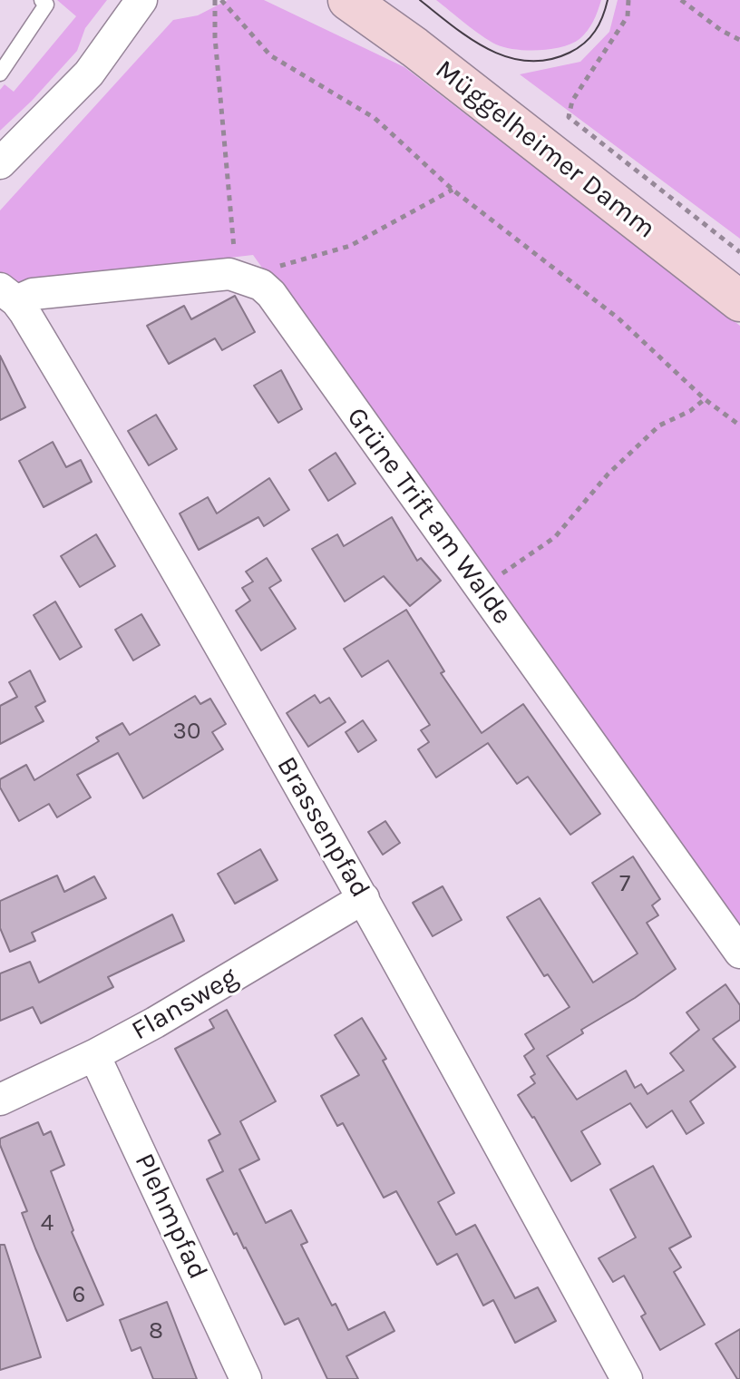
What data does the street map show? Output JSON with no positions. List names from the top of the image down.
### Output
{
  "streets": {
    "main road": ["Müggelheimer Damm"],
    "street": [
      "Grüne Trift am Walde",
      "Brassenpfad",
      "Flansweg",
      "Plehmpfad"
    ]
  },
  "crossings": [
    ["Brassenpfad", "Flansweg"],
    ["Flansweg", "Plehmpfad"]
  ],
  "house_numbers": [
    "30",
    "7",
    "4",
    "6",
    "8"
  ]
}
